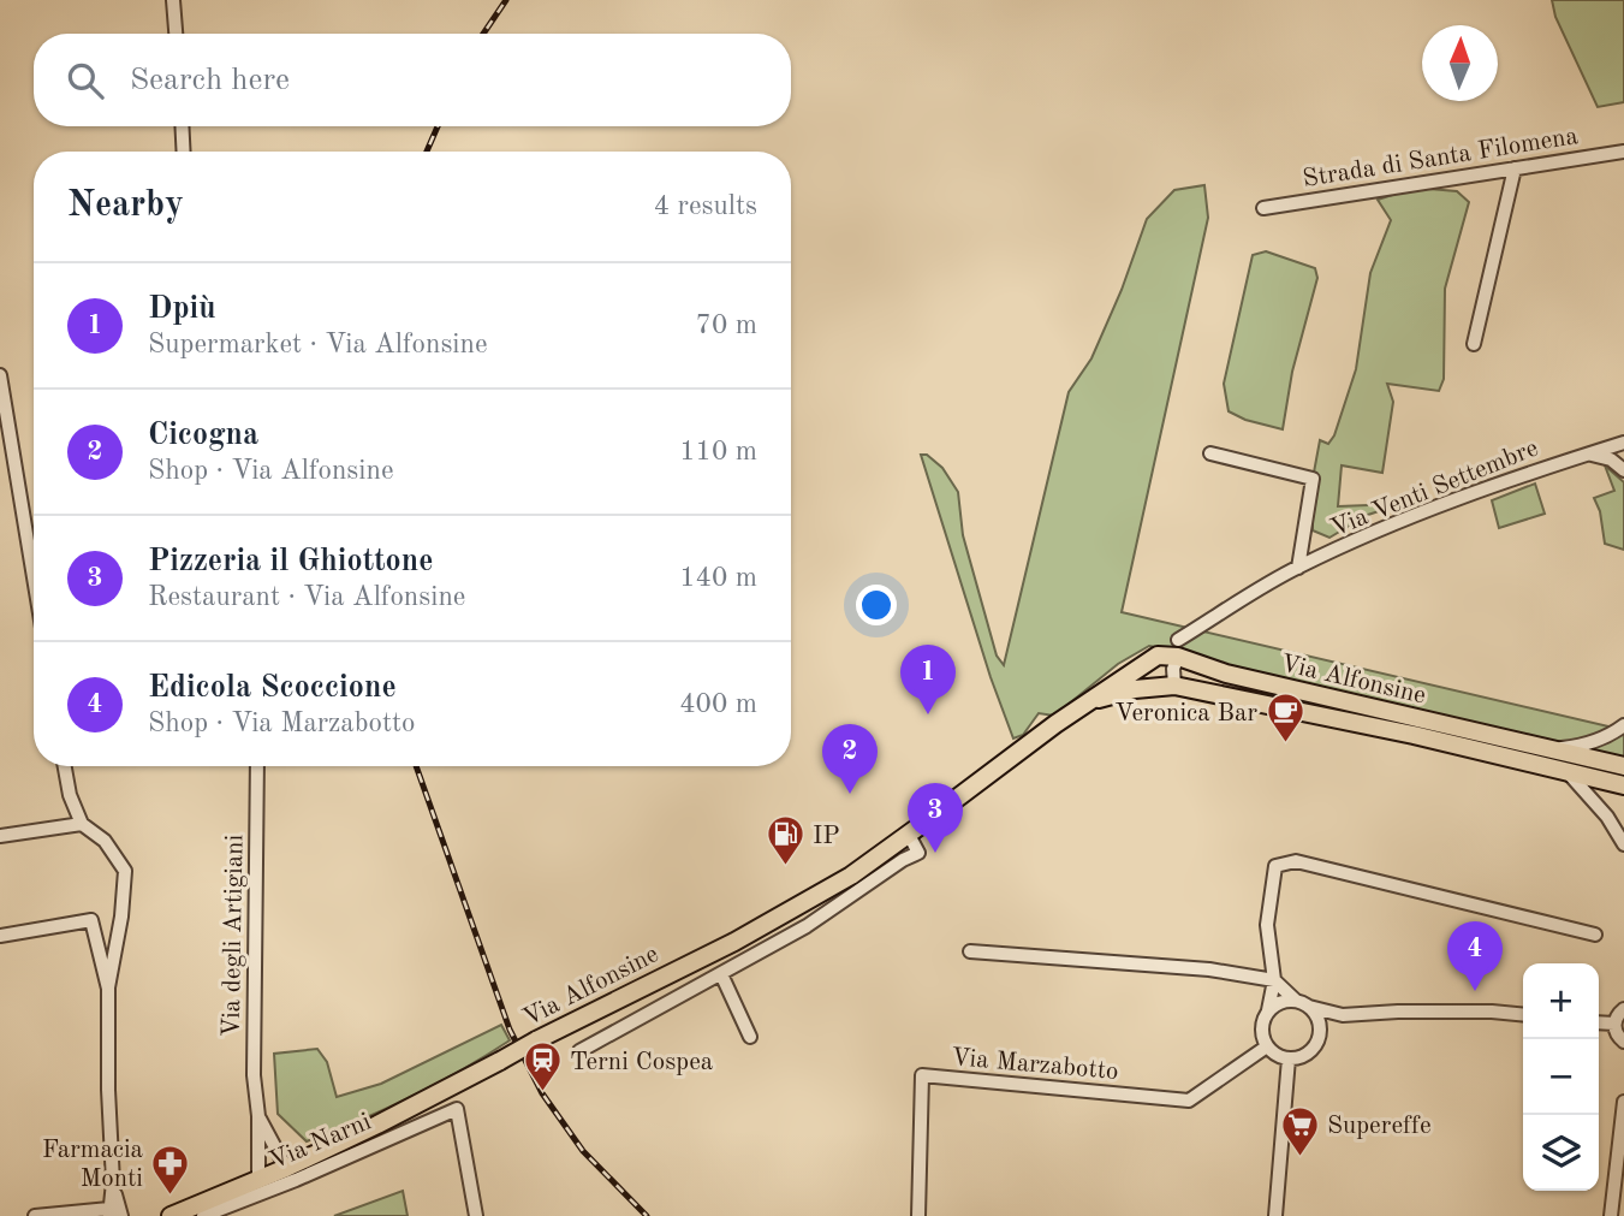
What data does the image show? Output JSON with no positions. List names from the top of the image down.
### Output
{
  "streets": {
    "main road": ["Via Alfonsine", "Via Narni"],
    "street": [
      "Strada di Santa Filomena",
      "Via Venti Settembre",
      "Via degli Artigiani",
      "Via Marzabotto"
    ]
  },
  "crossings": [
    ["Via Venti Settembre", "Via Alfonsine"],
    ["Via Alfonsine", "Via degli Artigiani"],
    ["Via Alfonsine", "Via Narni"],
    ["Via degli Artigiani", "Via Narni"]
  ],
  "places": {
    "cafe": ["Veronica Bar"],
    "fuel station": ["IP"],
    "station": ["Terni Cospea"],
    "supermarket": ["Supereffe"],
    "pharmacy": ["Farmacia Monti"]
  },
  "north": "top",
  "page": {
    "search": "Search here",
    "heading": ["Nearby", "4 results"],
    "list": [
      {
        "mark": "1",
        "name": "Dpiù",
        "note": "Supermarket · Via Alfonsine",
        "value": "70 m"
      },
      {
        "mark": "2",
        "name": "Cicogna",
        "note": "Shop · Via Alfonsine",
        "value": "110 m"
      },
      {
        "mark": "3",
        "name": "Pizzeria il Ghiottone",
        "note": "Restaurant · Via Alfonsine",
        "value": "140 m"
      },
      {
        "mark": "4",
        "name": "Edicola Scoccione",
        "note": "Shop · Via Marzabotto",
        "value": "400 m"
      }
    ],
    "pins": [
      "1",
      "2",
      "3",
      "4"
    ],
    "map_buttons": ["+", "−"]
  }
}
